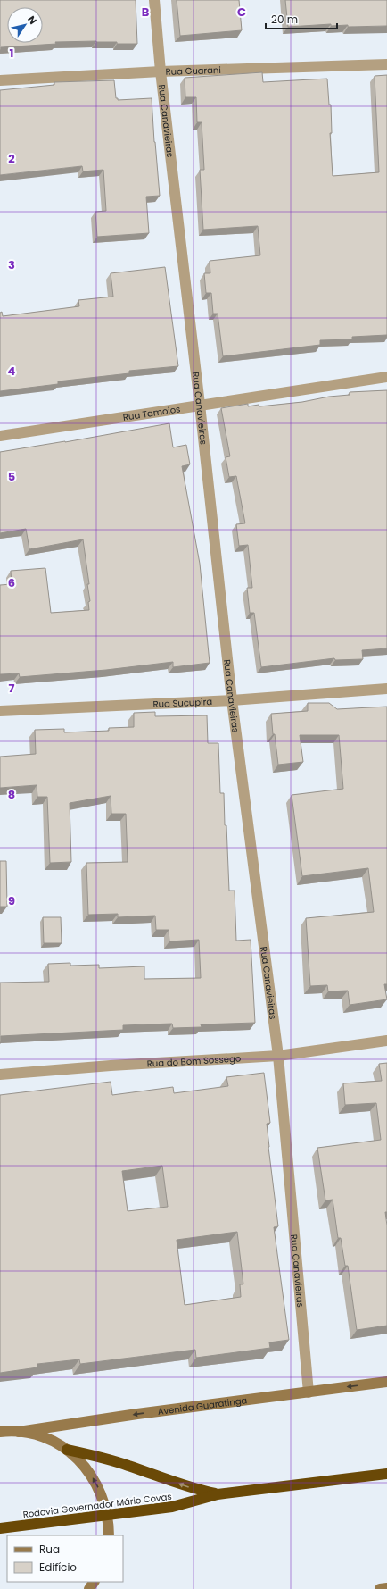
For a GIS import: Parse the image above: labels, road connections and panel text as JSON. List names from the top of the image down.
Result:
{
  "streets": {
    "highway": ["Rodovia Governador Mário Covas"],
    "main road": ["Avenida Guaratinga"],
    "street": [
      "Rua Guarani",
      "Rua Canavieiras",
      "Rua Tamoios",
      "Rua Sucupira",
      "Rua do Bom Sossego"
    ]
  },
  "crossings": [
    ["Rua Guarani", "Rua Canavieiras"],
    ["Rua Canavieiras", "Rua Tamoios"],
    ["Rua Canavieiras", "Rua Sucupira"],
    ["Rua Canavieiras", "Rua do Bom Sossego"],
    ["Rua Canavieiras", "Avenida Guaratinga"]
  ],
  "one_way": ["Avenida Guaratinga"],
  "legend": ["Rua", "Edifício"],
  "scale_bar": "20 m",
  "north": "top right",
  "grid": {
    "columns": ["B", "C"],
    "rows": [
      "1",
      "2",
      "3",
      "4",
      "5",
      "6",
      "7",
      "8",
      "9"
    ]
  }
}
